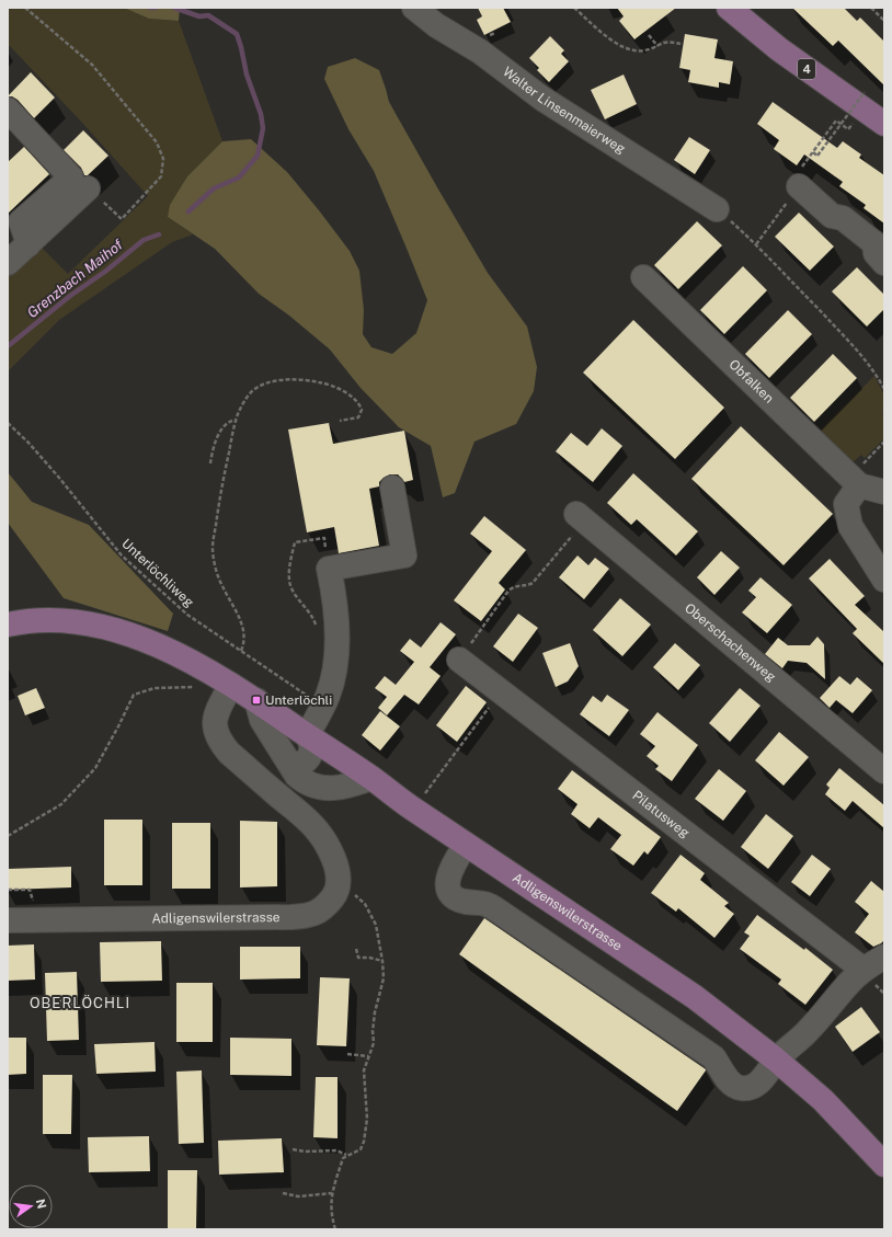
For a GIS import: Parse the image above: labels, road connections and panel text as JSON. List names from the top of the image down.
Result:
{
  "streets": {
    "main road": ["4", "Adligenswilerstrasse"],
    "street": [
      "Walter Linsenmaierweg",
      "Obfalken",
      "Oberschachenweg",
      "Pilatusweg"
    ],
    "path": ["Unterlöchliweg"]
  },
  "districts": ["OBERLÖCHLI"],
  "water": ["Grenzbach Maihof"],
  "places": {
    "transit": ["Unterlöchli"]
  },
  "north": "right"
}
